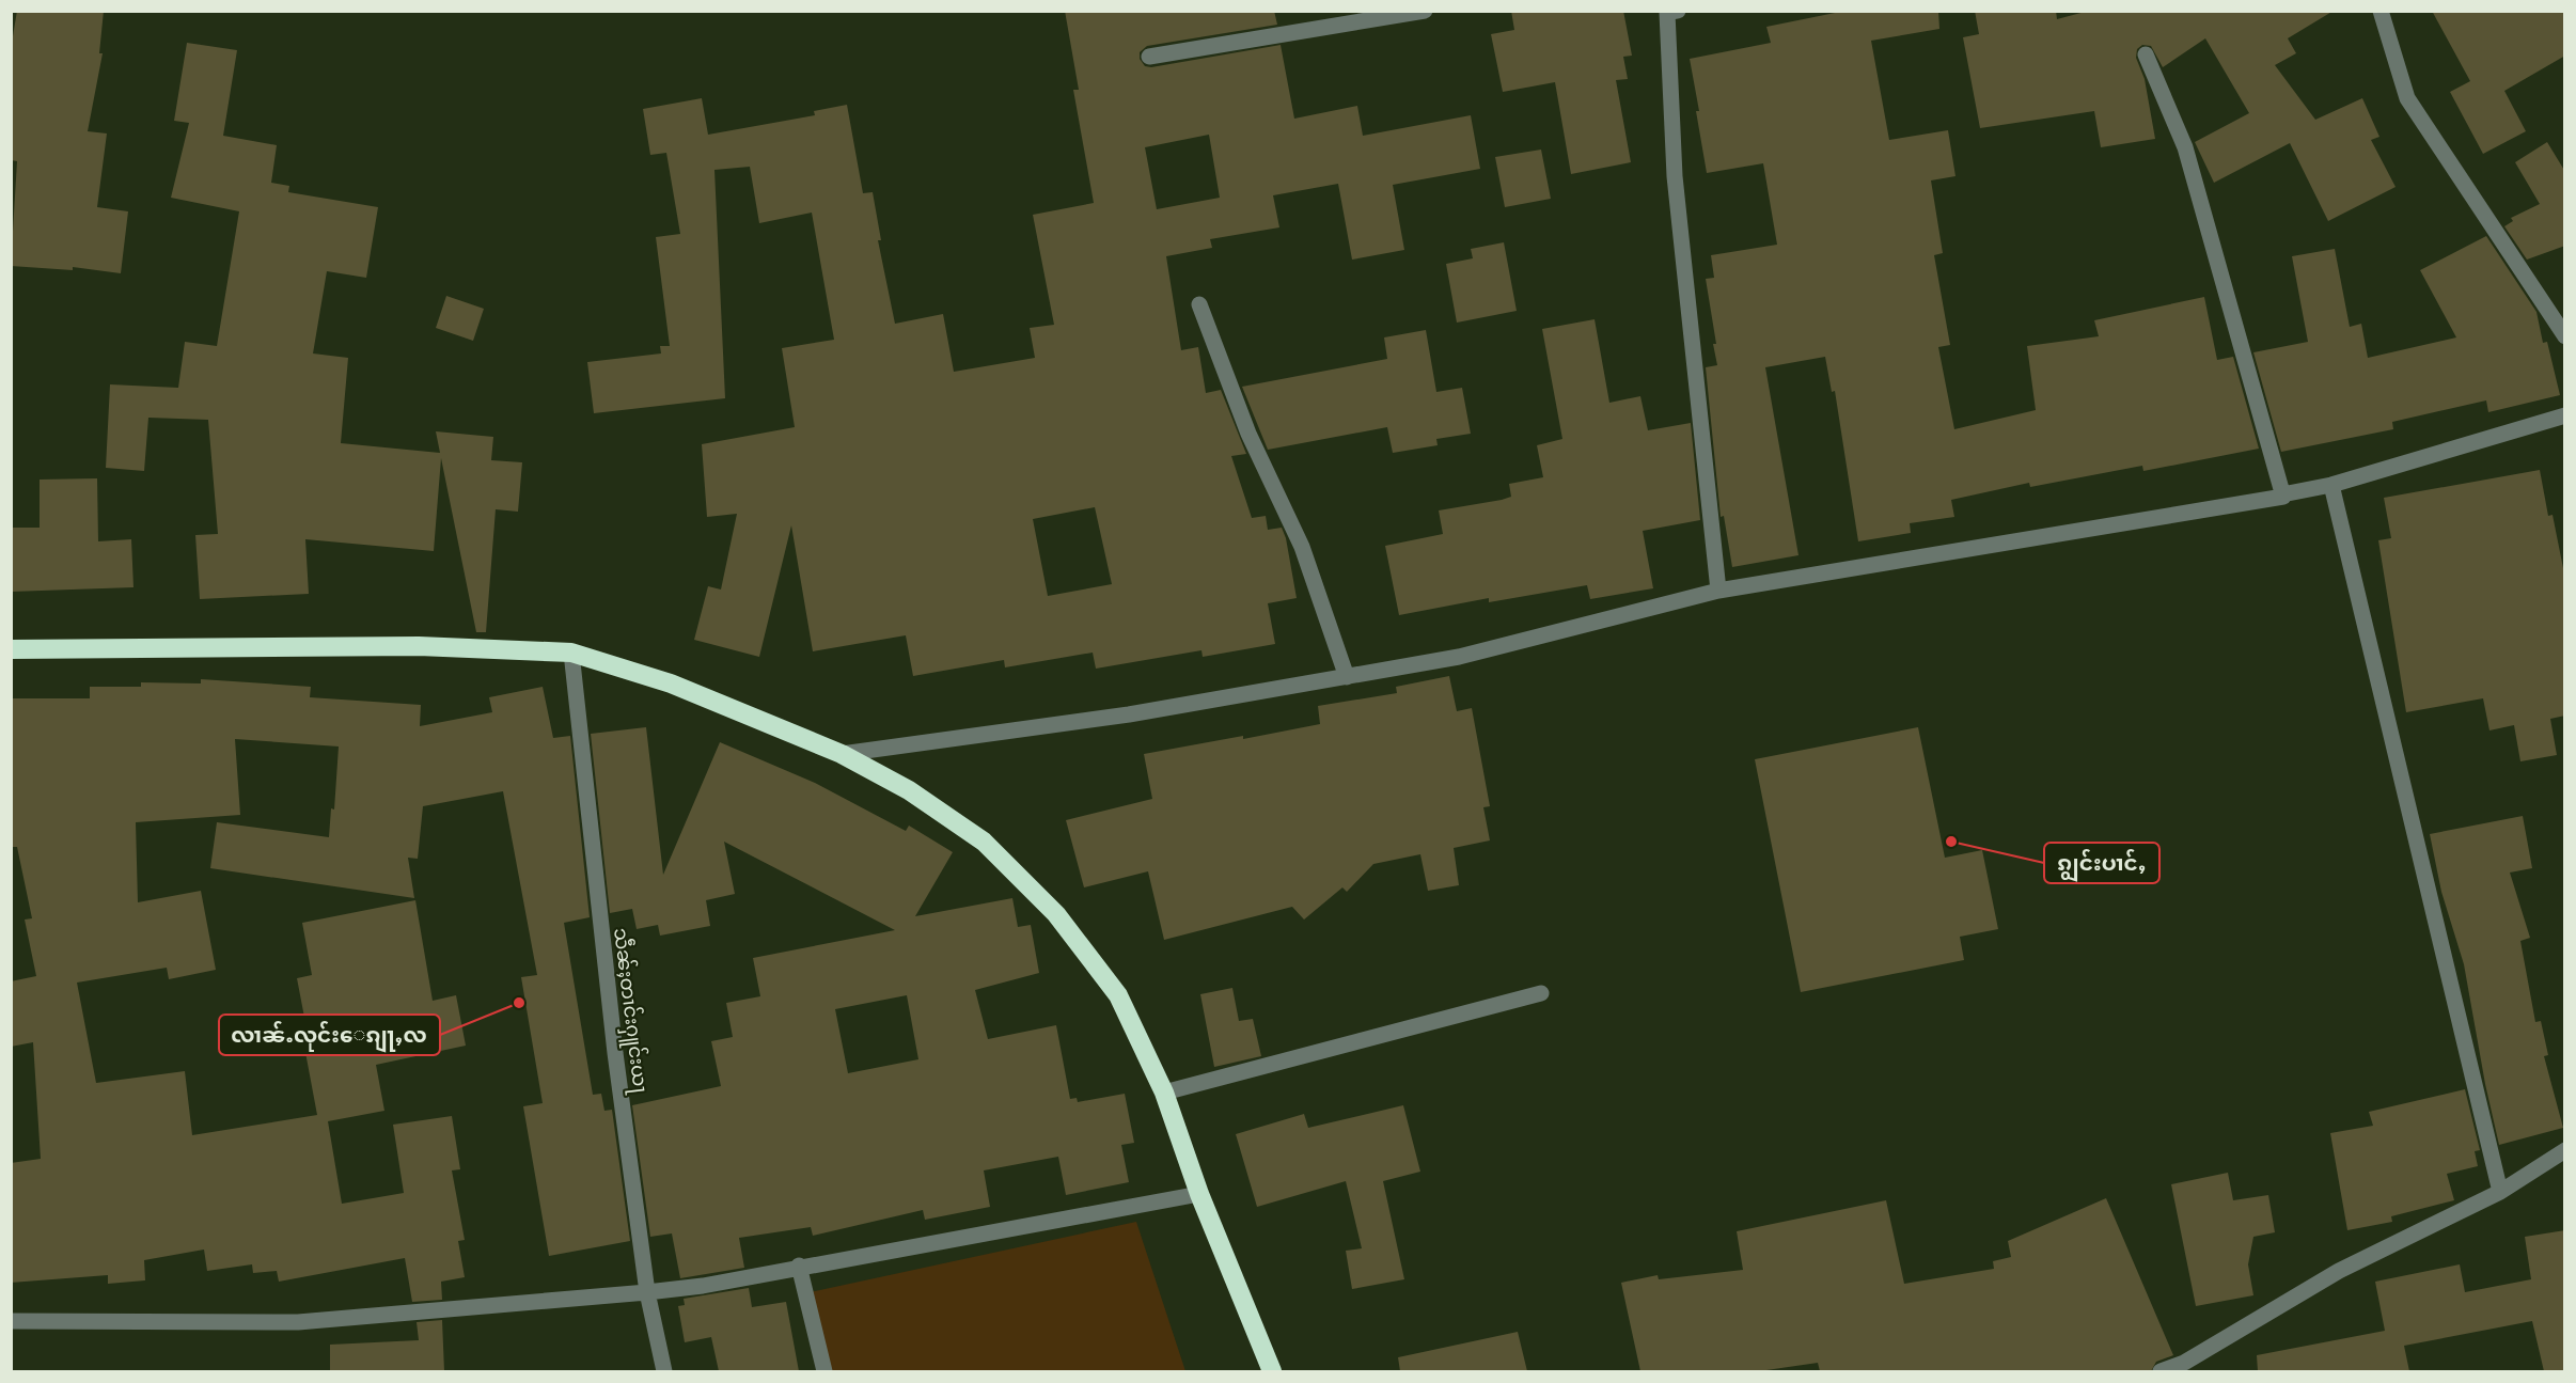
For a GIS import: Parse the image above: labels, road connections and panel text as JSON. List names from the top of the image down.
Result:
{
  "streets": {
    "street": ["သဵၼ်ႈတၢင်းႁူင်းယႃ"]
  },
  "places": ["ၵျွင်းပၢင်ႇ", "လၢၼ်ႉလုင်းေၵျႃႇလ"]
}
